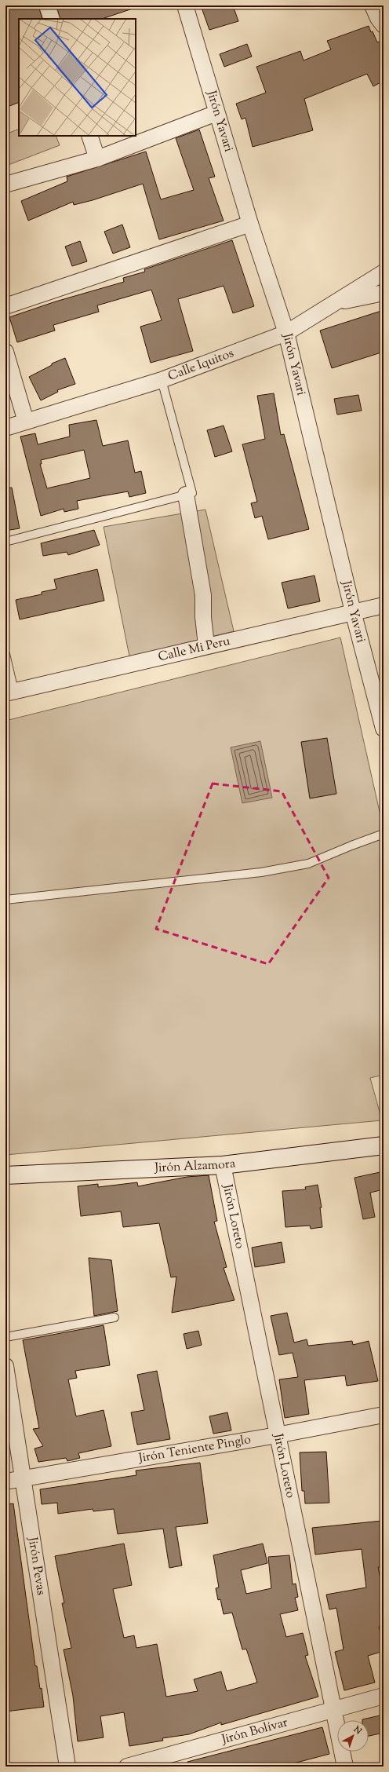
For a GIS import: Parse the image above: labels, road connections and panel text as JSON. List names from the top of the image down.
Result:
{
  "streets": {
    "street": [
      "Jirón Yavari",
      "Calle Iquitos",
      "Calle Mi Peru",
      "Jirón Alzamora",
      "Jirón Loreto",
      "Jirón Teniente Pinglo",
      "Jirón Pevas",
      "Jirón Bolívar"
    ]
  },
  "crossings": [
    ["Jirón Yavari", "Calle Iquitos"],
    ["Jirón Yavari", "Calle Mi Peru"],
    ["Jirón Alzamora", "Jirón Loreto"],
    ["Jirón Loreto", "Jirón Teniente Pinglo"],
    ["Jirón Loreto", "Jirón Bolívar"],
    ["Jirón Teniente Pinglo", "Jirón Pevas"]
  ],
  "north": "top right"
}
